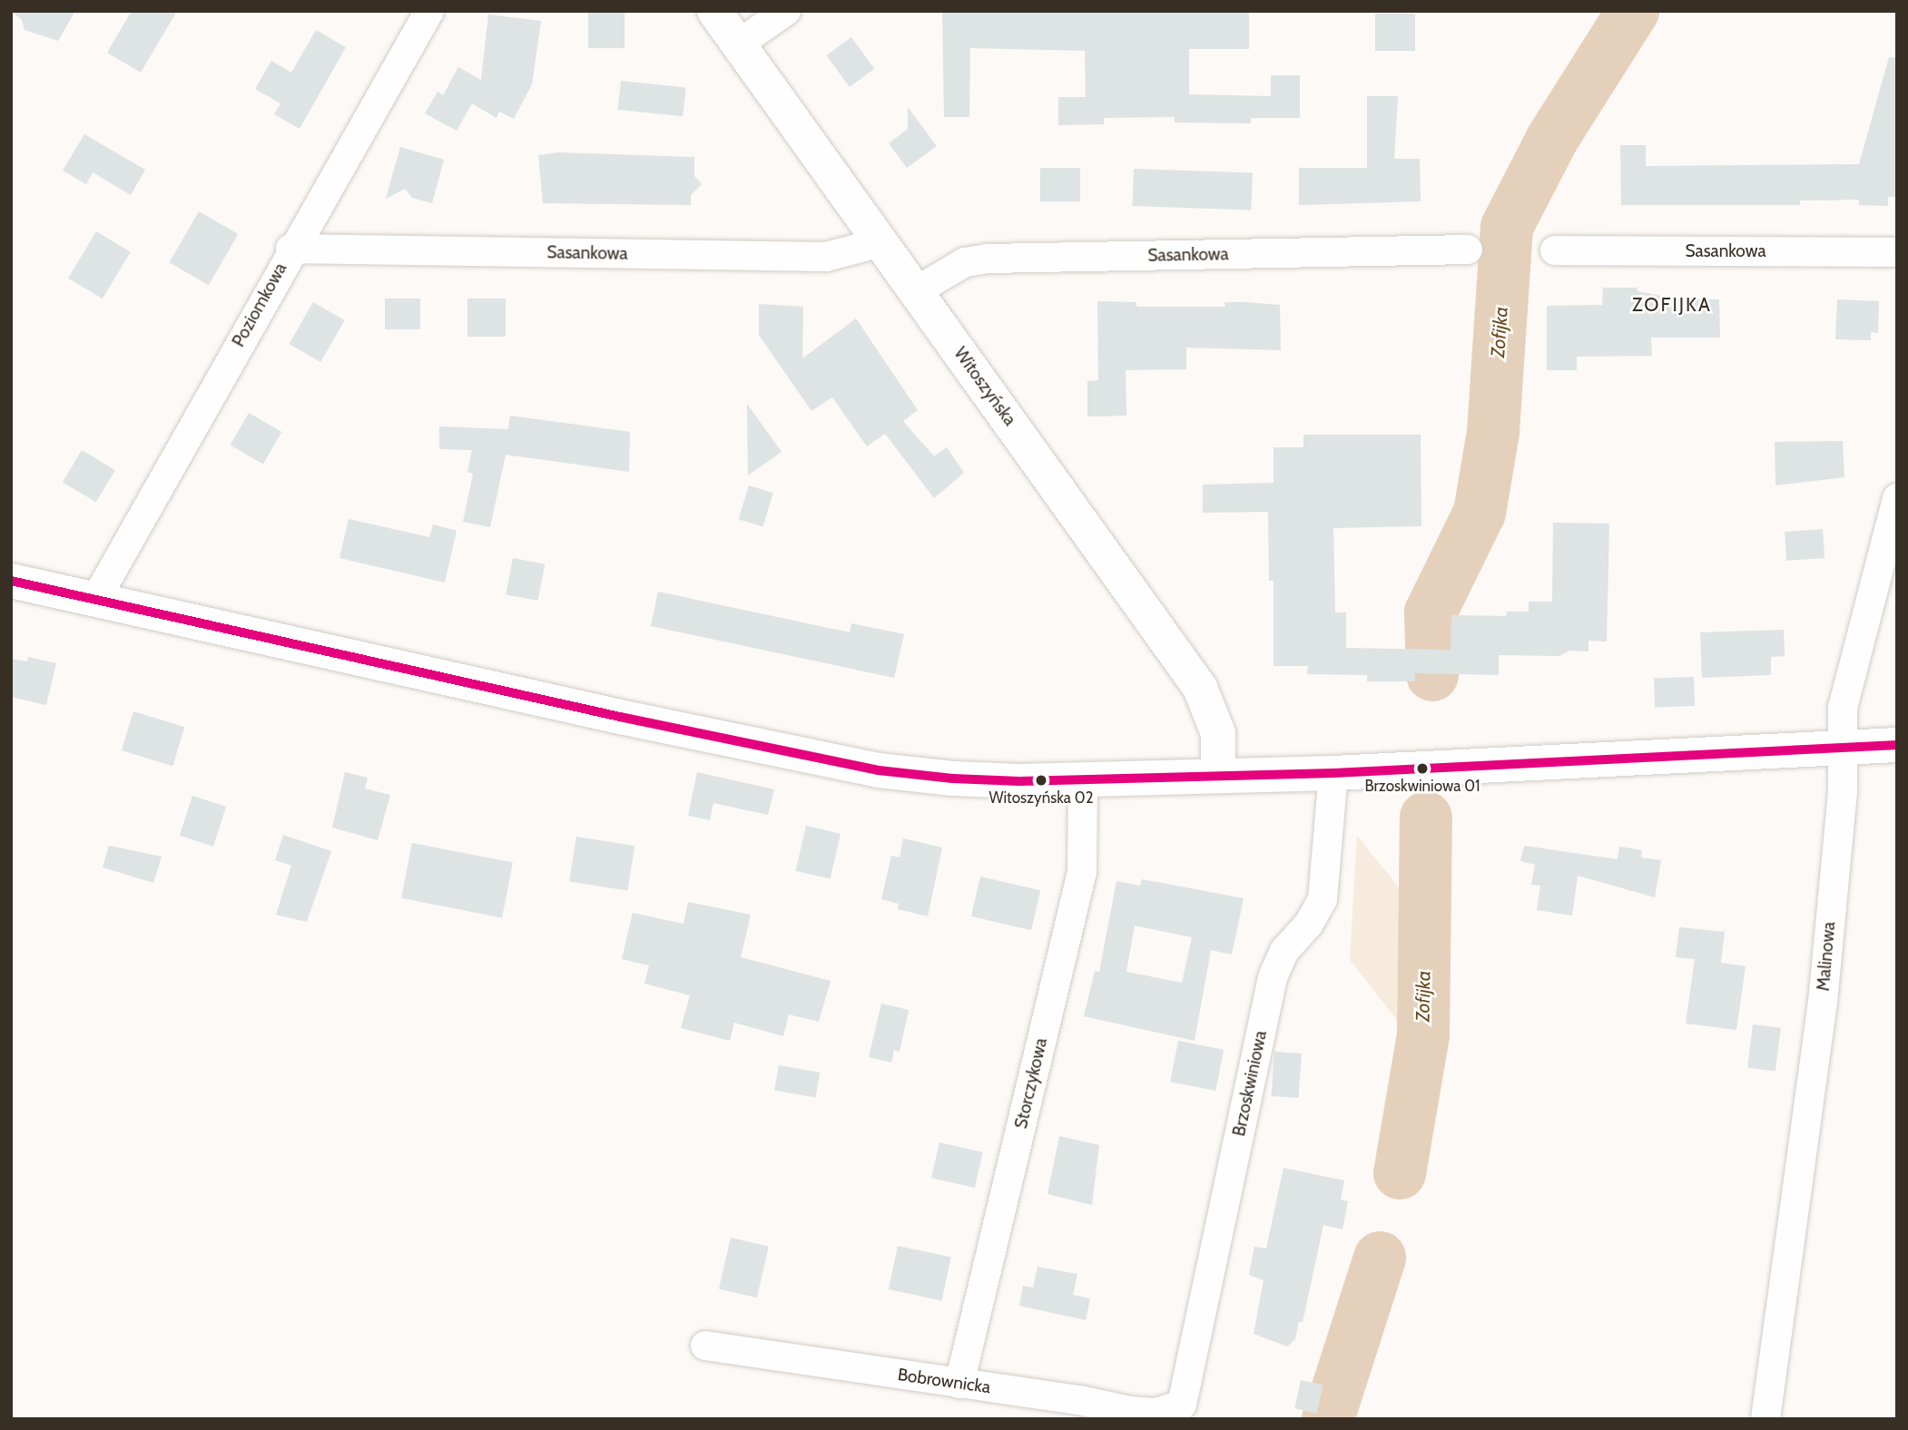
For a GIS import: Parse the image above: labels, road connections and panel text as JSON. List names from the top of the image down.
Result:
{
  "streets": {
    "street": [
      "Sasankowa",
      "Poziomkowa",
      "Witoszyńska",
      "Malinowa",
      "Storczykowa",
      "Brzoskwiniowa",
      "Bobrownicka"
    ]
  },
  "crossings": [
    ["Sasankowa", "Poziomkowa"],
    ["Sasankowa", "Witoszyńska"],
    ["Storczykowa", "Bobrownicka"],
    ["Brzoskwiniowa", "Bobrownicka"]
  ],
  "districts": ["ZOFIJKA"],
  "water": ["Zofijka"],
  "places": ["Brzoskwiniowa 01", "Witoszyńska 02"]
}
